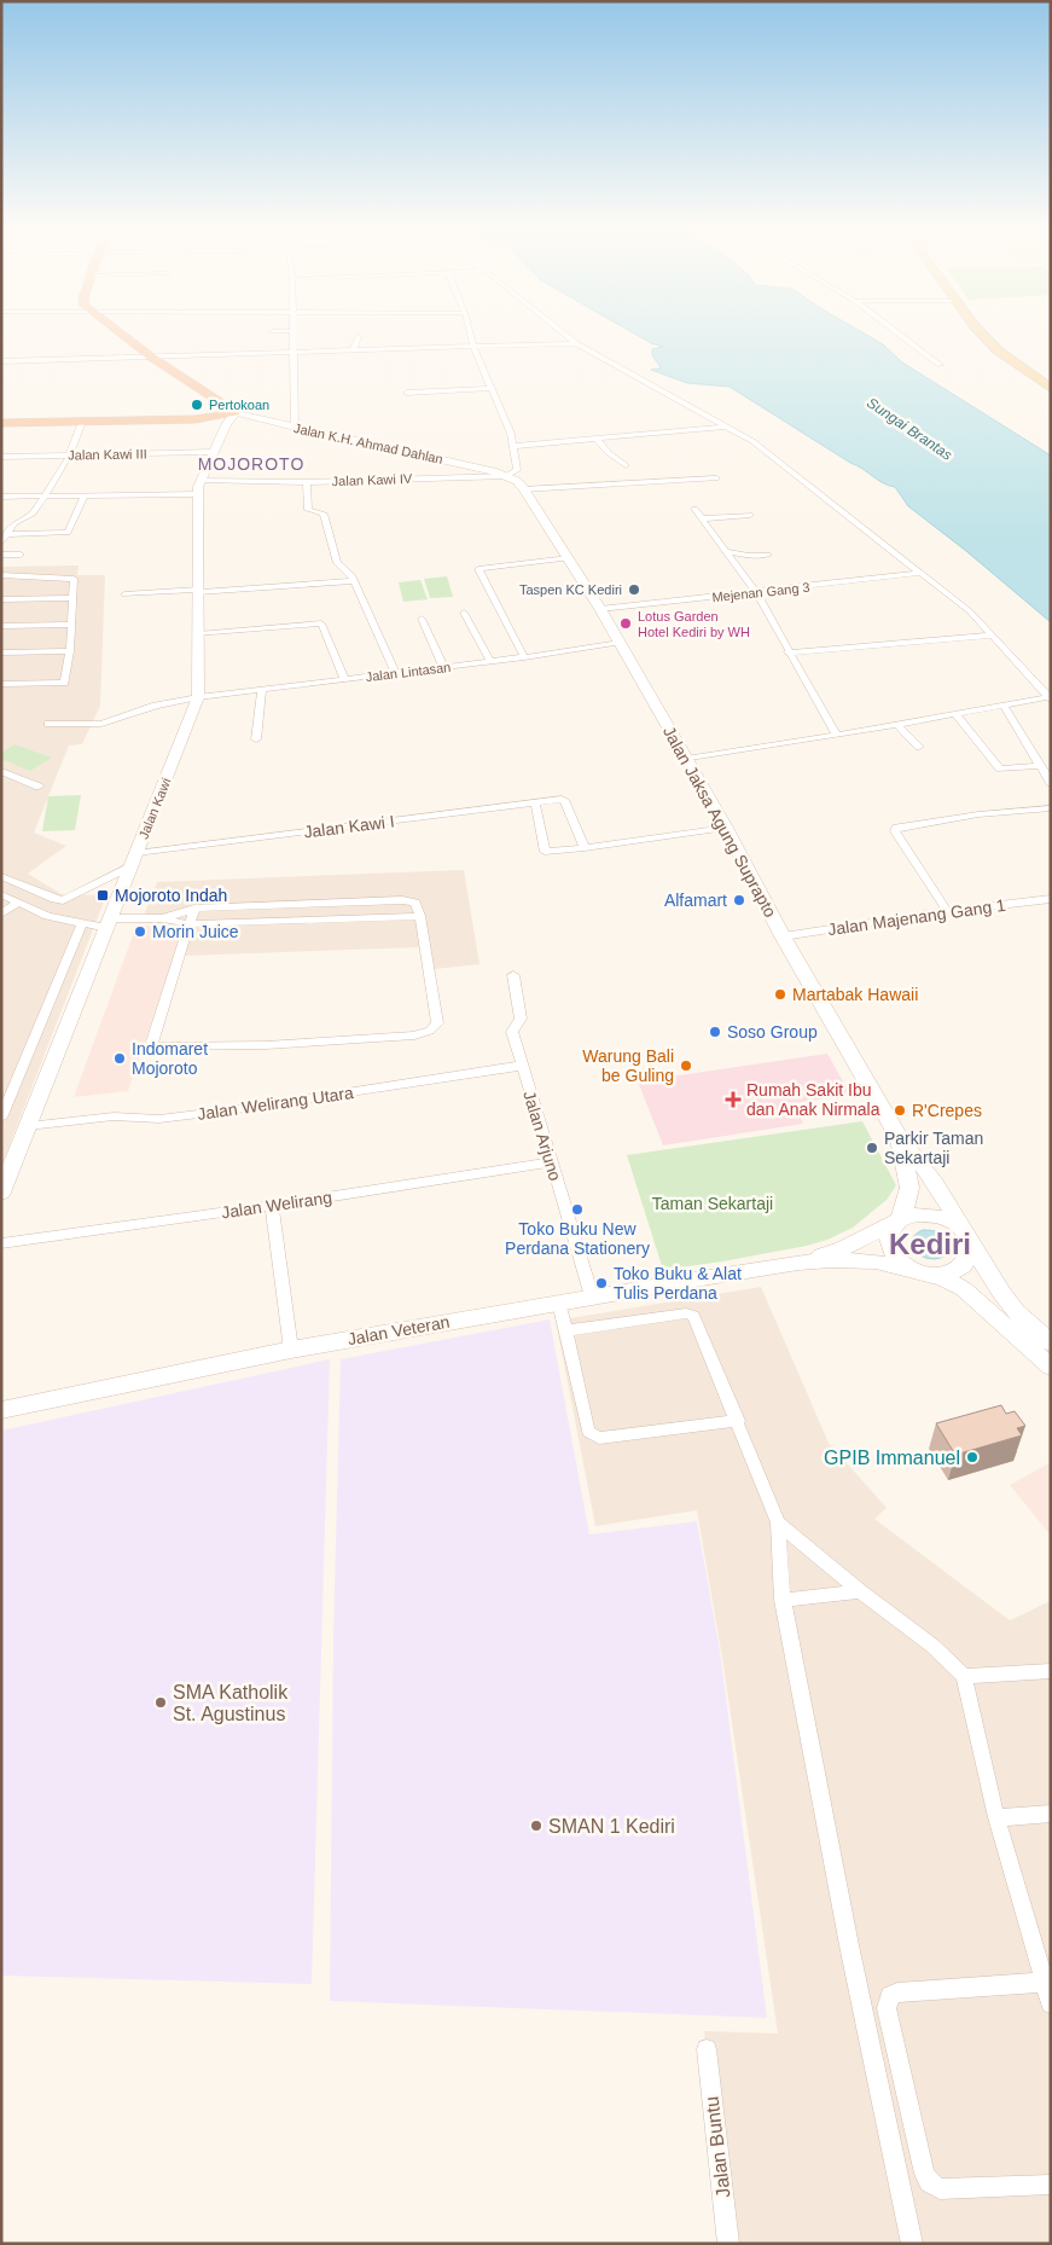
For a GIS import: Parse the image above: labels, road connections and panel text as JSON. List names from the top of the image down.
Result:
{
  "streets": {
    "highway": ["Jalan K.H. Ahmad Dahlan"],
    "main road": ["Jalan Kawi", "Jalan Jaksa Agung Suprapto", "Jalan Veteran"],
    "street": [
      "Jalan Kawi III",
      "Jalan Kawi IV",
      "Mejenan Gang 3",
      "Jalan Lintasan",
      "Jalan Kawi I",
      "Jalan Majenang Gang 1",
      "Jalan Welirang Utara",
      "Jalan Arjuno",
      "Jalan Welirang",
      "Jalan Buntu"
    ]
  },
  "crossings": [
    ["Jalan K.H. Ahmad Dahlan", "Jalan Kawi IV"],
    ["Jalan K.H. Ahmad Dahlan", "Jalan Kawi"],
    ["Jalan K.H. Ahmad Dahlan", "Jalan Jaksa Agung Suprapto"],
    ["Jalan Kawi III", "Jalan Kawi"],
    ["Jalan Kawi IV", "Jalan Kawi"],
    ["Mejenan Gang 3", "Jalan Jaksa Agung Suprapto"],
    ["Jalan Lintasan", "Jalan Kawi"],
    ["Jalan Lintasan", "Jalan Jaksa Agung Suprapto"],
    ["Jalan Kawi", "Jalan Kawi I"],
    ["Jalan Kawi", "Jalan Welirang Utara"],
    ["Jalan Jaksa Agung Suprapto", "Jalan Majenang Gang 1"],
    ["Jalan Welirang Utara", "Jalan Arjuno"],
    ["Jalan Arjuno", "Jalan Welirang"],
    ["Jalan Arjuno", "Jalan Veteran"]
  ],
  "districts": ["MOJOROTO", "Kediri"],
  "water": ["Sungai Brantas"],
  "parks": ["Taman Sekartaji"],
  "places": {
    "other": [
      "Pertokoan",
      "Taspen KC Kediri",
      "Lotus Garden Hotel Kediri by WH",
      "Alfamart",
      "Morin Juice",
      "Martabak Hawaii",
      "Soso Group",
      "Indomaret Mojoroto",
      "Warung Bali be Guling",
      "R'Crepes",
      "Parkir Taman Sekartaji",
      "Toko Buku New Perdana Stationery",
      "Toko Buku & Alat Tulis Perdana",
      "GPIB Immanuel",
      "SMA Katholik St. Agustinus",
      "SMAN 1 Kediri"
    ],
    "transit": ["Mojoroto Indah"],
    "health": ["Rumah Sakit Ibu dan Anak Nirmala"]
  }
}
